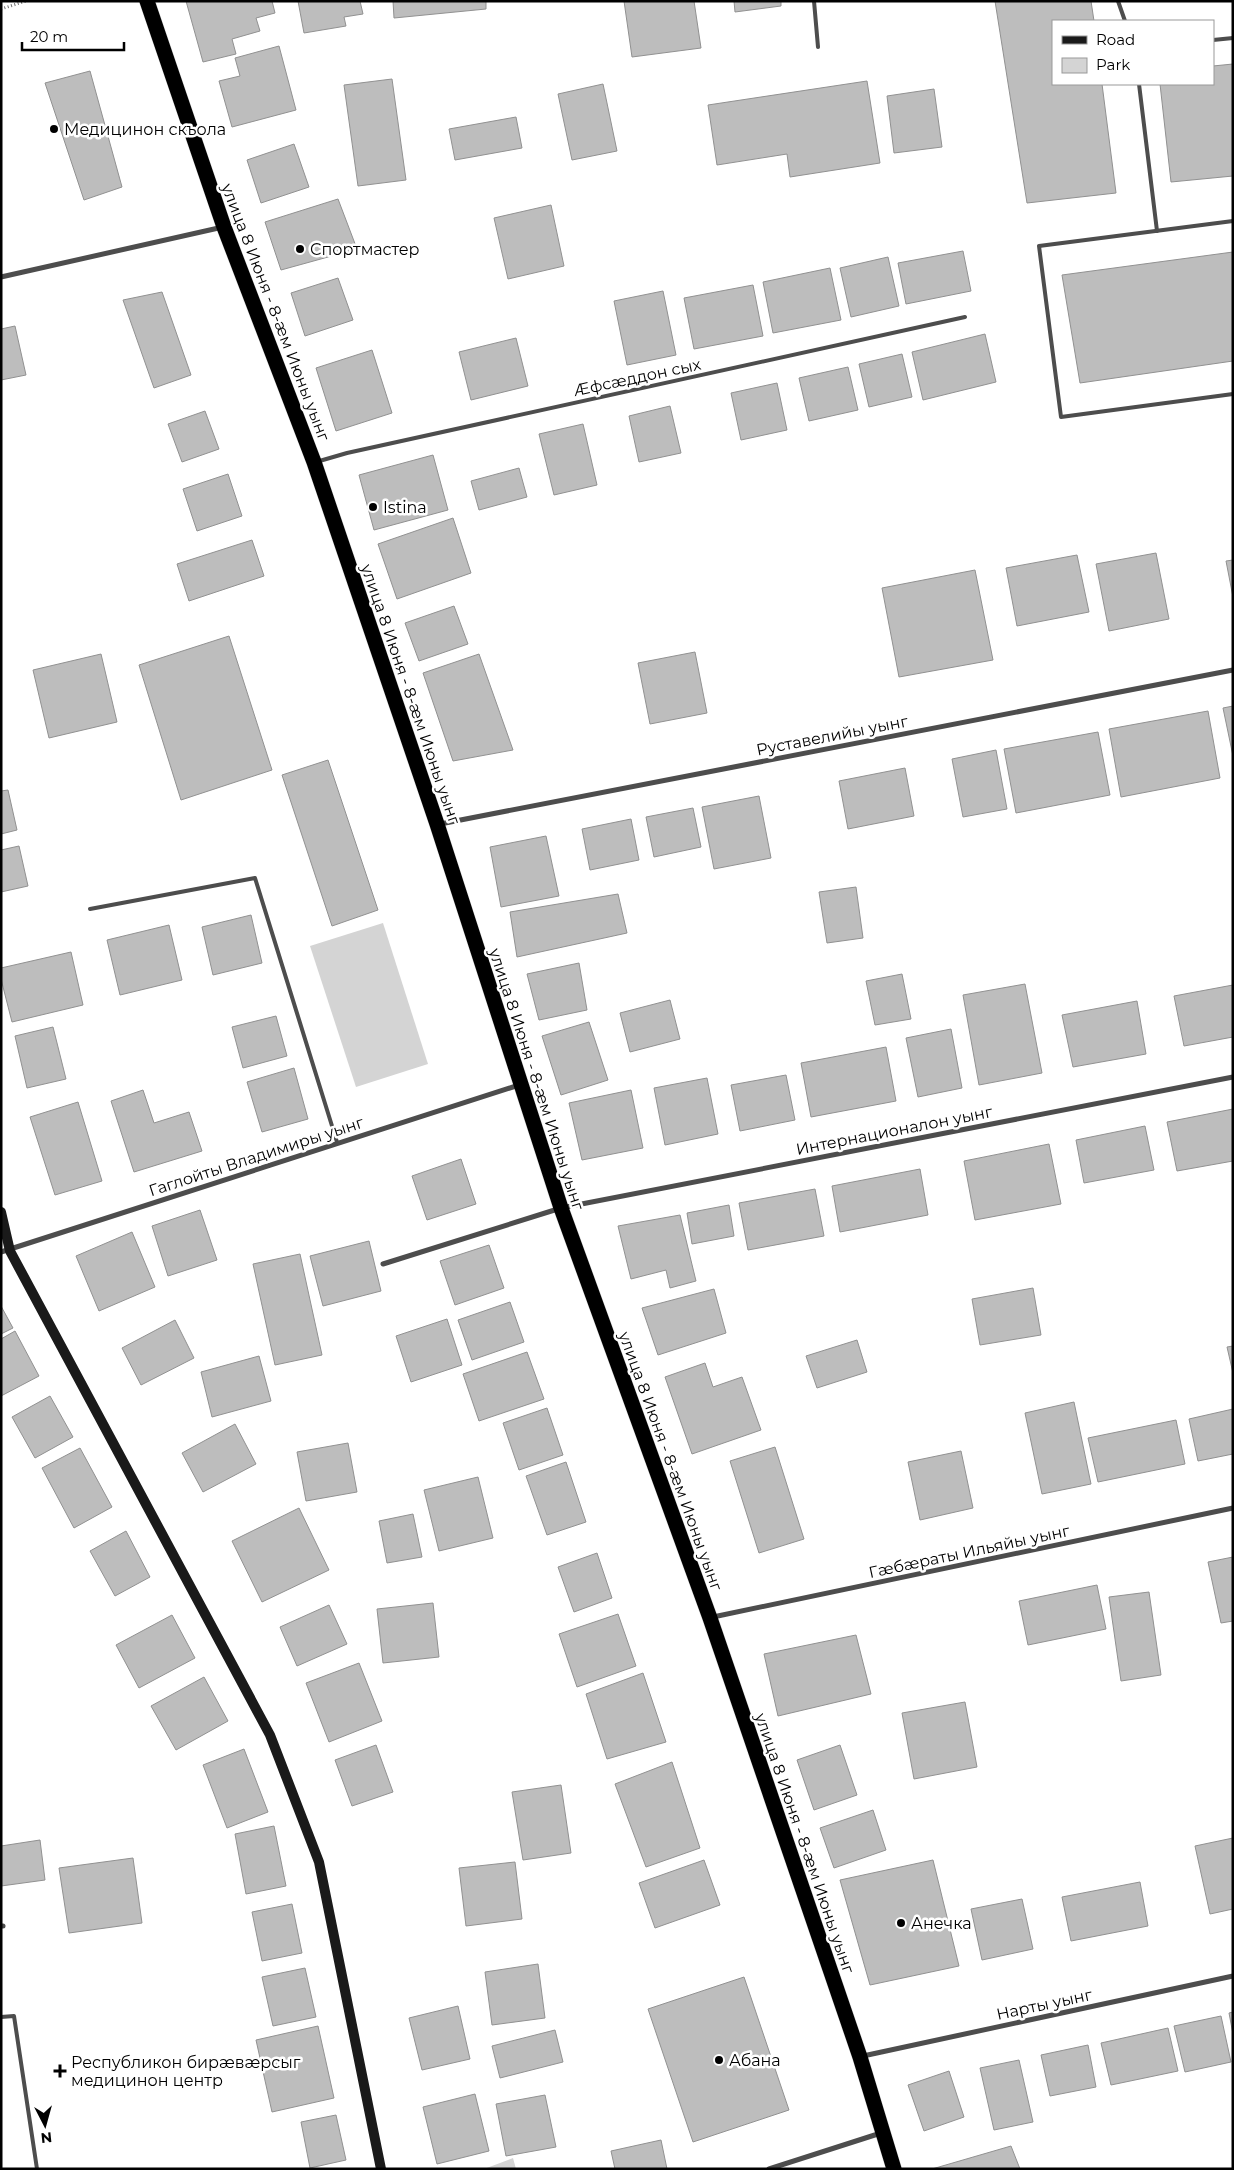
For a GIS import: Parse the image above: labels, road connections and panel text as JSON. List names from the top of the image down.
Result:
{
  "streets": {
    "highway": ["улица 8 Июня - 8-ӕм Июны уынг"],
    "street": [
      "Руставелийы уынг",
      "Интернационалон уынг",
      "Гаглойты Владимиры уынг",
      "Гæбæраты Ильяйы уынг",
      "Нарты уынг"
    ],
    "lane": ["Æфсæддон сых"]
  },
  "crossings": [
    ["улица 8 Июня - 8-ӕм Июны уынг", "Æфсæддон сых"],
    ["улица 8 Июня - 8-ӕм Июны уынг", "Руставелийы уынг"],
    ["улица 8 Июня - 8-ӕм Июны уынг", "Интернационалон уынг"],
    ["улица 8 Июня - 8-ӕм Июны уынг", "Гаглойты Владимиры уынг"],
    ["улица 8 Июня - 8-ӕм Июны уынг", "Гæбæраты Ильяйы уынг"],
    ["улица 8 Июня - 8-ӕм Июны уынг", "Нарты уынг"]
  ],
  "places": {
    "other": [
      "Медицинон скъола",
      "Спортмастер",
      "Istina",
      "Анечка",
      "Абана"
    ],
    "health": ["Республикон бирæвæрсыг медицинон центр"]
  },
  "legend": ["Road", "Park"],
  "scale_bar": "20 m",
  "north": "bottom"
}
